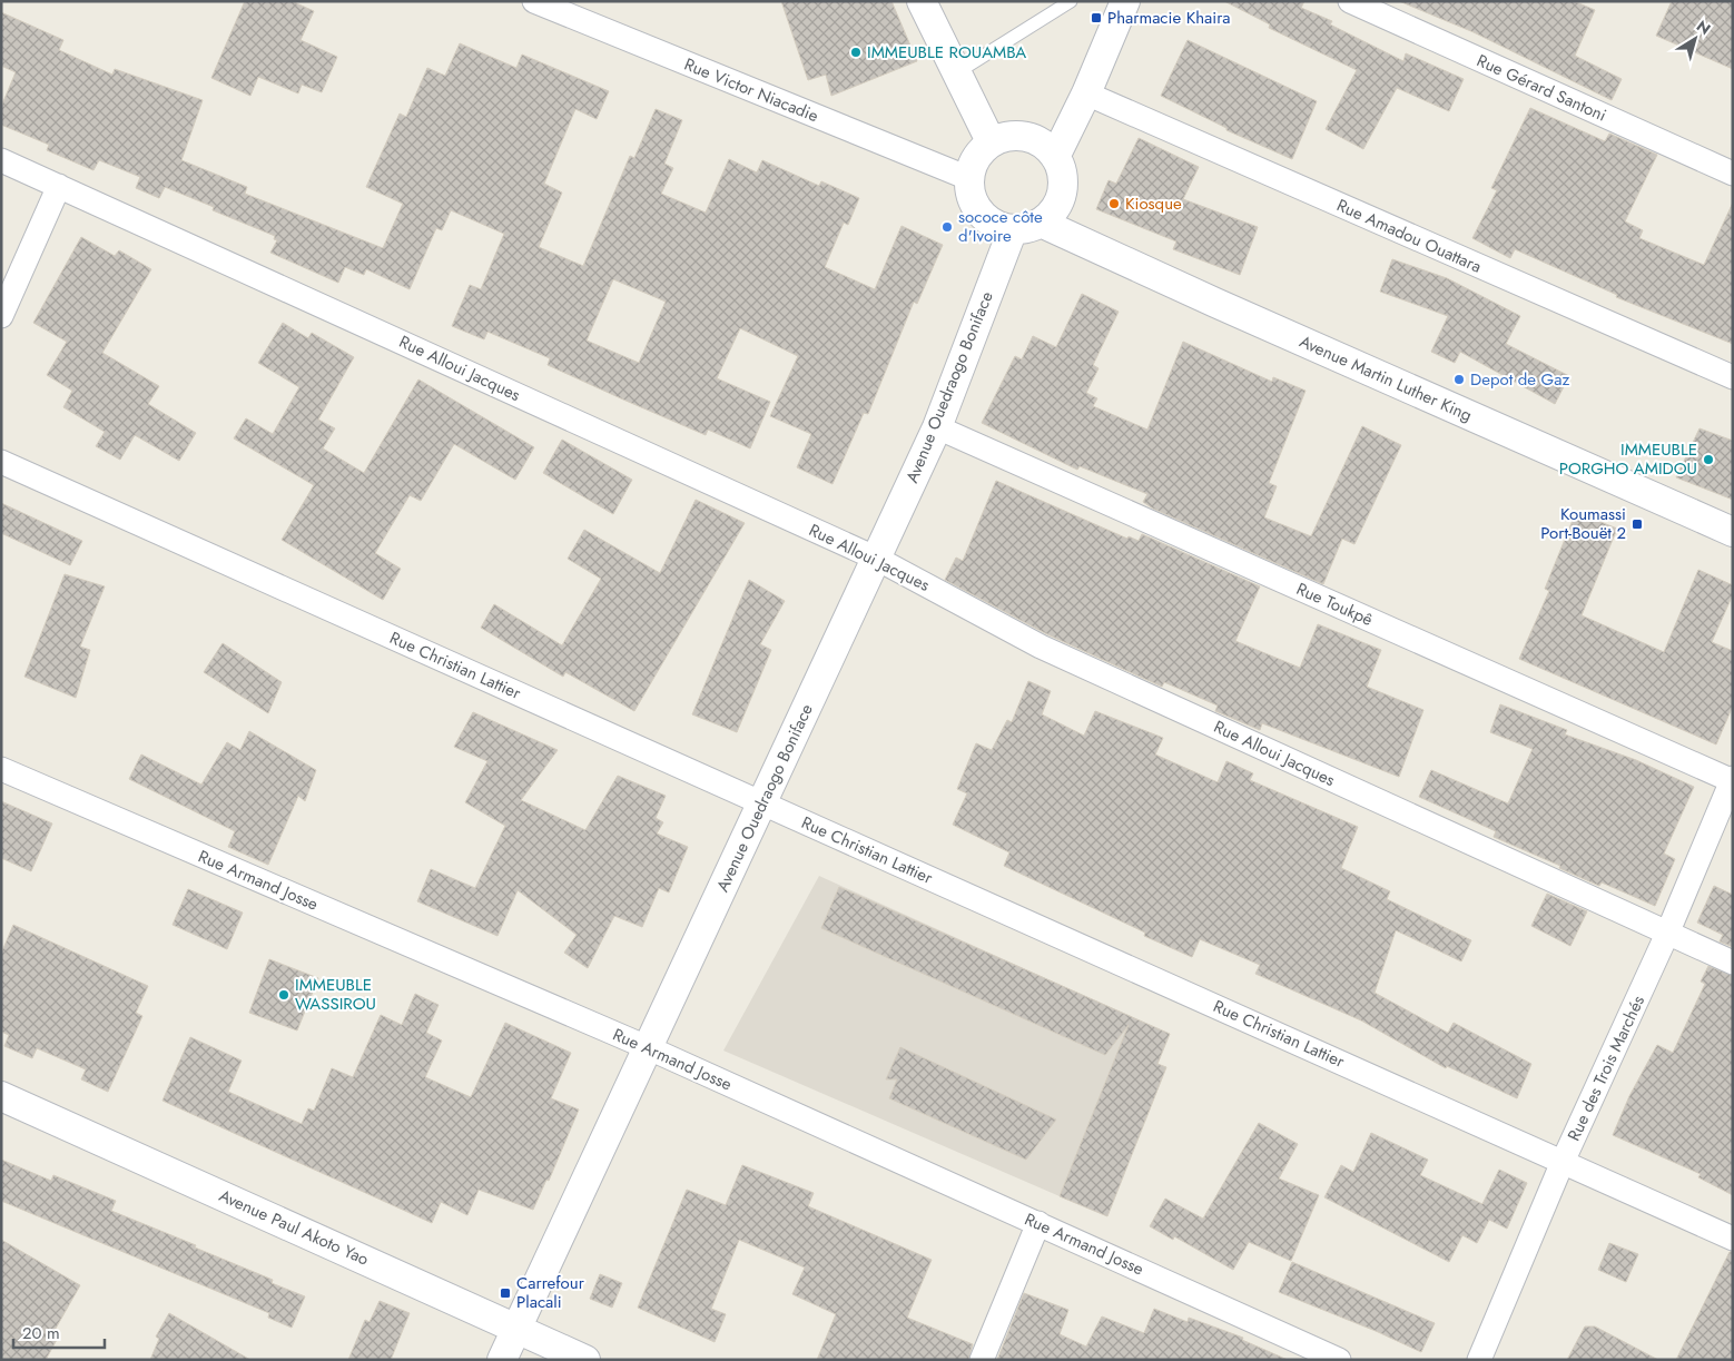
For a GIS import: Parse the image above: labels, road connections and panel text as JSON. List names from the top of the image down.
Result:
{
  "streets": {
    "street": [
      "Rue Gérard Santoni",
      "Rue Victor Niacadie",
      "Rue Amadou Ouattara",
      "Rue Alloui Jacques",
      "Avenue Martin Luther King",
      "Avenue Ouedraogo Boniface",
      "Rue Toukpê",
      "Rue Christian Lattier",
      "Rue Armand Josse",
      "Rue des Trois Marchés",
      "Avenue Paul Akoto Yao"
    ]
  },
  "crossings": [
    ["Rue Victor Niacadie", "Avenue Martin Luther King"],
    ["Rue Victor Niacadie", "Avenue Ouedraogo Boniface"],
    ["Rue Alloui Jacques", "Avenue Ouedraogo Boniface"],
    ["Rue Alloui Jacques", "Rue des Trois Marchés"],
    ["Avenue Martin Luther King", "Avenue Ouedraogo Boniface"],
    ["Avenue Ouedraogo Boniface", "Rue Toukpê"],
    ["Avenue Ouedraogo Boniface", "Rue Christian Lattier"],
    ["Avenue Ouedraogo Boniface", "Rue Armand Josse"],
    ["Avenue Ouedraogo Boniface", "Avenue Paul Akoto Yao"],
    ["Rue Toukpê", "Rue des Trois Marchés"],
    ["Rue Christian Lattier", "Rue des Trois Marchés"]
  ],
  "places": {
    "transit": ["Pharmacie Khaira", "Koumassi Port-Bouët 2", "Carrefour Placali"],
    "other": [
      "IMMEUBLE ROUAMBA",
      "Kiosque",
      "sococe côte d'Ivoire",
      "Depot de Gaz",
      "IMMEUBLE PORGHO AMIDOU",
      "IMMEUBLE WASSIROU"
    ]
  },
  "scale_bar": "20 m",
  "north": "top right"
}
